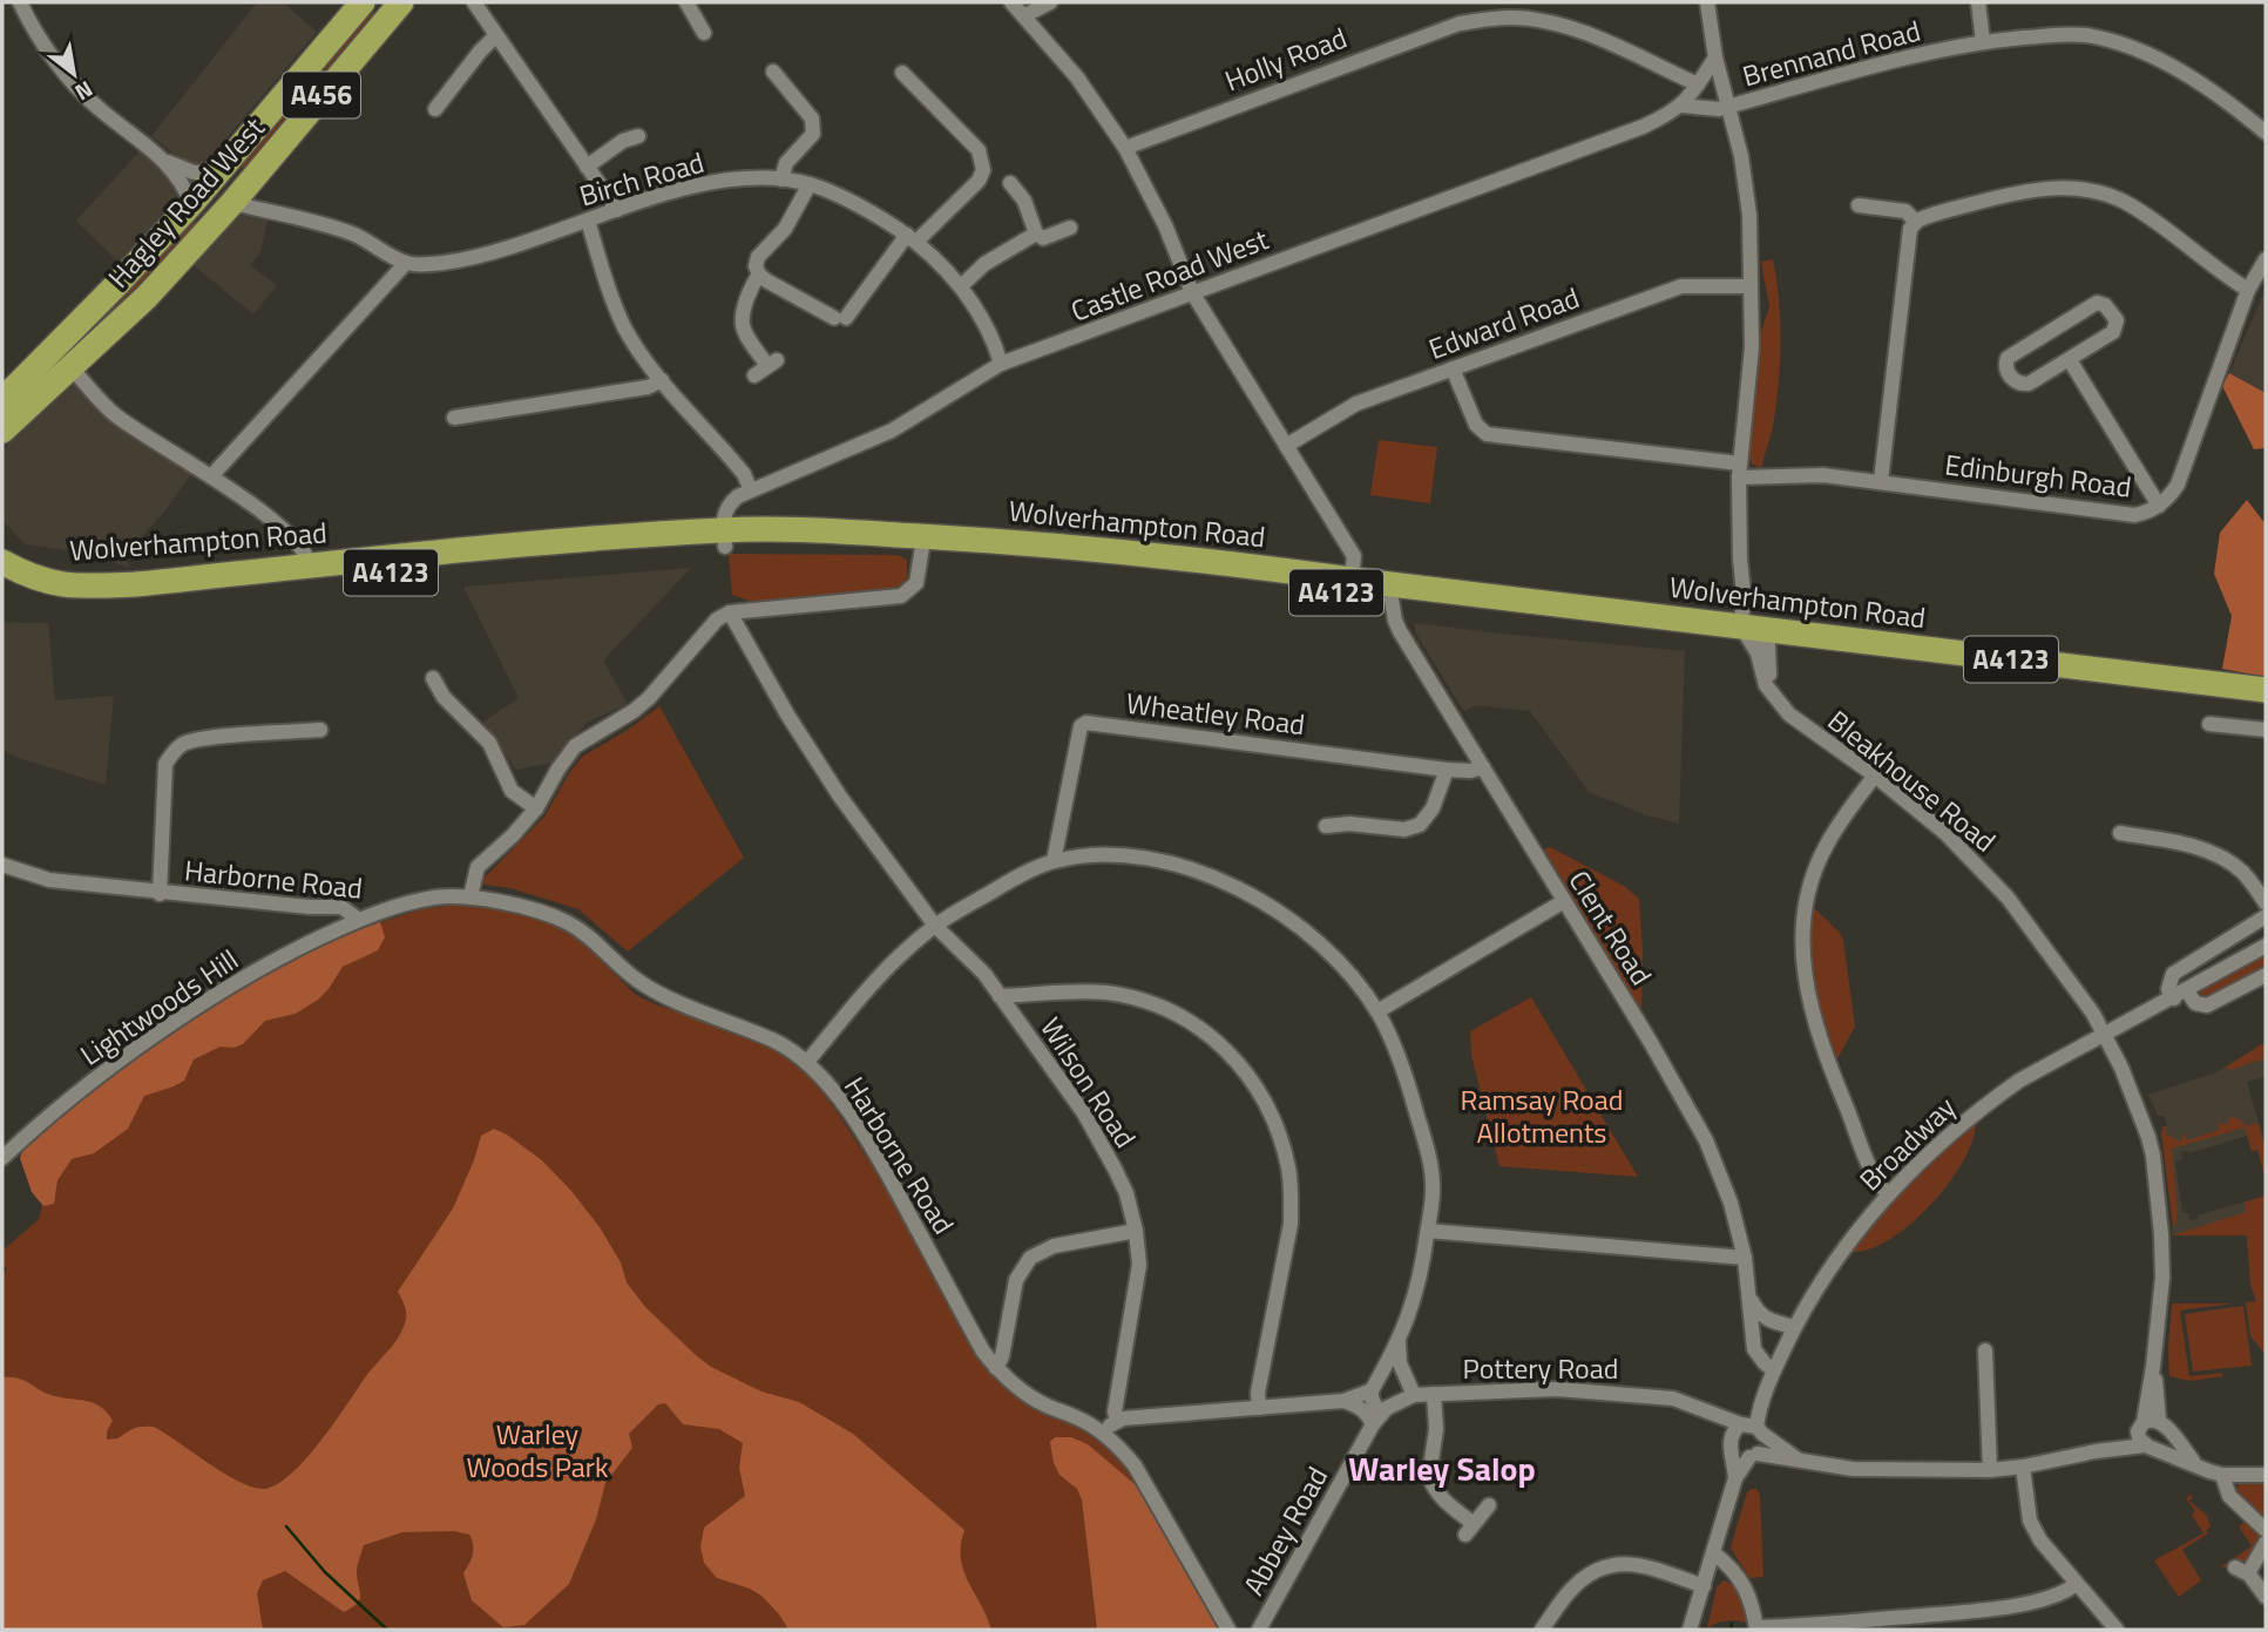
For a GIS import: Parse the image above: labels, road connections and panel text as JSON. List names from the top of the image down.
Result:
{
  "streets": {
    "highway": [
      "A456",
      "Hagley Road West",
      "Wolverhampton Road",
      "A4123"
    ],
    "street": [
      "Brennand Road",
      "Holly Road",
      "Birch Road",
      "Castle Road West",
      "Edward Road",
      "Edinburgh Road",
      "Wheatley Road",
      "Bleakhouse Road",
      "Harborne Road",
      "Clent Road",
      "Lightwoods Hill",
      "Wilson Road",
      "Broadway",
      "Pottery Road",
      "Abbey Road"
    ]
  },
  "crossings": [
    ["Brennand Road", "Bleakhouse Road"],
    ["Holly Road", "Castle Road West"],
    ["Birch Road", "Castle Road West"],
    ["Castle Road West", "Wolverhampton Road"],
    ["Castle Road West", "Bleakhouse Road"],
    ["Edward Road", "Edinburgh Road"],
    ["Edward Road", "Bleakhouse Road"],
    ["Edinburgh Road", "Bleakhouse Road"],
    ["Wolverhampton Road", "Bleakhouse Road"],
    ["Wolverhampton Road", "Clent Road"],
    ["Wheatley Road", "Clent Road"],
    ["Bleakhouse Road", "Broadway"],
    ["Bleakhouse Road", "Pottery Road"],
    ["Harborne Road", "Lightwoods Hill"],
    ["Clent Road", "Broadway"],
    ["Broadway", "Pottery Road"],
    ["Pottery Road", "Abbey Road"]
  ],
  "districts": ["Warley Salop"],
  "parks": ["Ramsay Road Allotments", "Warley Woods Park"],
  "north": "bottom right"
}
